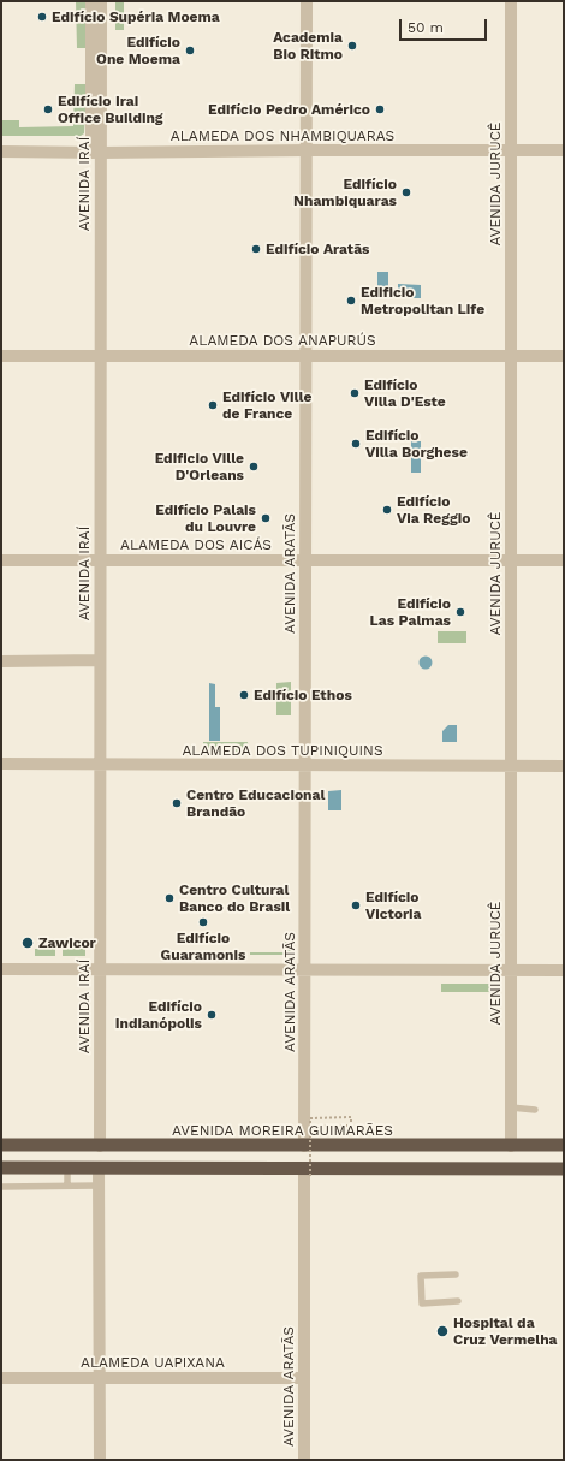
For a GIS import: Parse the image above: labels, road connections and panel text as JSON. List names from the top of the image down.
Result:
{
  "streets": {
    "highway": ["AVENIDA MOREIRA GUIMARÃES"],
    "street": [
      "ALAMEDA DOS NHAMBIQUARAS",
      "AVENIDA IRAÍ",
      "AVENIDA JURUCÊ",
      "ALAMEDA DOS ANAPURÚS",
      "ALAMEDA DOS AICÁS",
      "AVENIDA ARATÃS",
      "ALAMEDA DOS TUPINIQUINS",
      "ALAMEDA UAPIXANA"
    ]
  },
  "crossings": [
    ["ALAMEDA DOS NHAMBIQUARAS", "AVENIDA IRAÍ"],
    ["ALAMEDA DOS NHAMBIQUARAS", "AVENIDA JURUCÊ"],
    ["ALAMEDA DOS NHAMBIQUARAS", "AVENIDA ARATÃS"],
    ["AVENIDA IRAÍ", "ALAMEDA DOS ANAPURÚS"],
    ["AVENIDA IRAÍ", "ALAMEDA DOS AICÁS"],
    ["AVENIDA IRAÍ", "ALAMEDA DOS TUPINIQUINS"],
    ["AVENIDA IRAÍ", "AVENIDA MOREIRA GUIMARÃES"],
    ["AVENIDA JURUCÊ", "ALAMEDA DOS ANAPURÚS"],
    ["AVENIDA JURUCÊ", "ALAMEDA DOS AICÁS"],
    ["AVENIDA JURUCÊ", "ALAMEDA DOS TUPINIQUINS"],
    ["AVENIDA JURUCÊ", "AVENIDA MOREIRA GUIMARÃES"],
    ["ALAMEDA DOS ANAPURÚS", "AVENIDA ARATÃS"],
    ["ALAMEDA DOS AICÁS", "AVENIDA ARATÃS"],
    ["AVENIDA ARATÃS", "ALAMEDA DOS TUPINIQUINS"],
    ["AVENIDA ARATÃS", "AVENIDA MOREIRA GUIMARÃES"],
    ["AVENIDA ARATÃS", "ALAMEDA UAPIXANA"]
  ],
  "places": [
    "Edifício Supéria Moema",
    "Academia Bio Ritmo",
    "Edifício One Moema",
    "Edifício Irai Office Building",
    "Edifício Pedro Américo",
    "Edifício Nhambiquaras",
    "Edifício Aratãs",
    "Edificio Metropolitan Life",
    "Edifício Villa D'Este",
    "Edifício Ville de France",
    "Edifício Villa Borghese",
    "Edificio Ville D'Orleans",
    "Edifício Via Reggio",
    "Edifício Palais du Louvre",
    "Edifício Las Palmas",
    "Edifício Ethos",
    "Centro Educacional Brandão",
    "Centro Cultural Banco do Brasil",
    "Edifício Victoria",
    "Edifício Guaramonis",
    "Zawicor",
    "Edifício Indianópolis",
    "Hospital da Cruz Vermelha"
  ],
  "scale_bar": "50 m"
}
